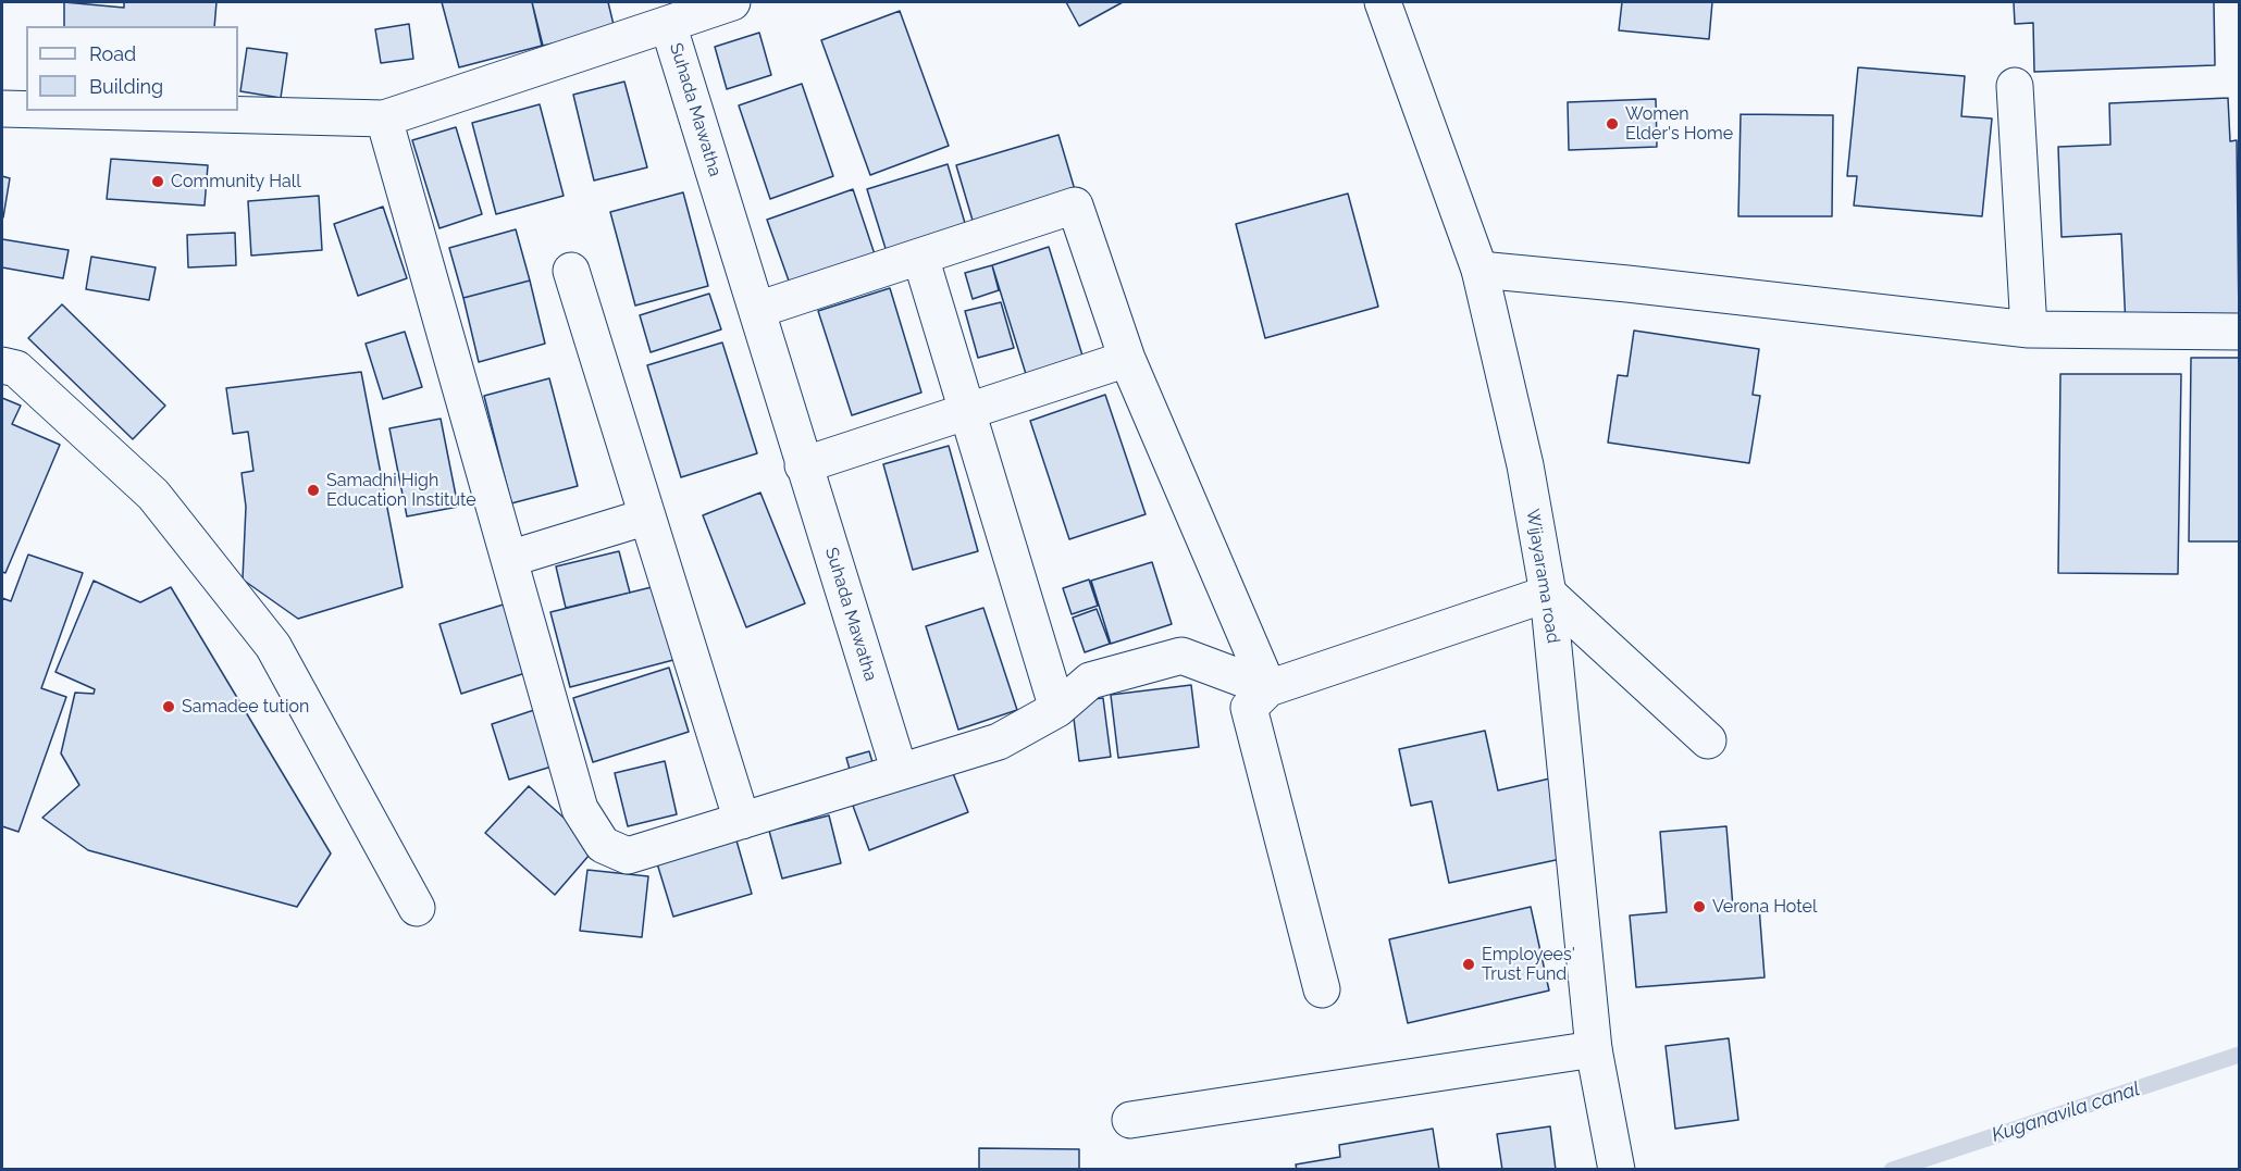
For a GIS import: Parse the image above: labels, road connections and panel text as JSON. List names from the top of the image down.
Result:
{
  "streets": {
    "street": ["Suhada Mawatha", "Wijayarama road"]
  },
  "water": ["Kuganavila canal"],
  "places": [
    "Women Elder's Home",
    "Community Hall",
    "Samadhi High Education Institute",
    "Samadee tution",
    "Verona Hotel",
    "Employees' Trust Fund"
  ],
  "legend": ["Road", "Building"]
}
